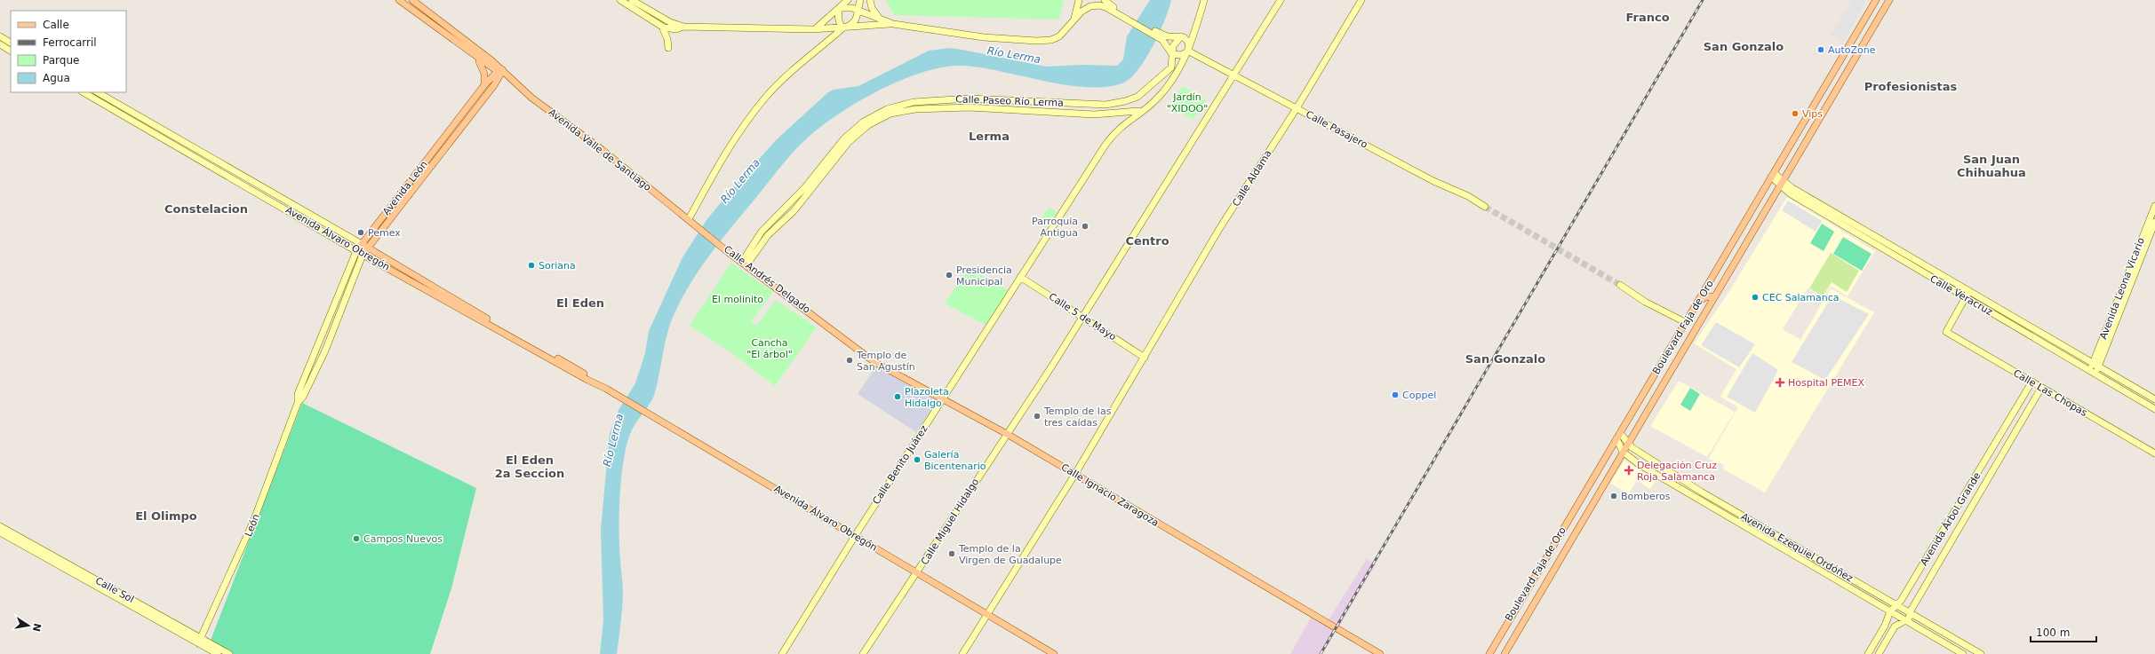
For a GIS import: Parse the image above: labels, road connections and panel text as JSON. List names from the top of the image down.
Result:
{
  "streets": {
    "main road": [
      "Avenida Valle de Santiago",
      "Avenida León",
      "Avenida Álvaro Obregón",
      "Calle Andrés Delgado",
      "Boulevard Faja de Oro",
      "Calle Ignacio Zaragoza"
    ],
    "street": [
      "Calle Paseo Río Lerma",
      "Calle Pasajero",
      "Calle Aldama",
      "Avenida Leona Vicario",
      "Calle Veracruz",
      "Calle 5 de Mayo",
      "Calle Las Chopas",
      "Calle Benito Juárez",
      "Avenida Árbol Grande",
      "Calle Miguel Hidalgo",
      "León",
      "Avenida Ezequiel Ordóñez",
      "Calle Sol"
    ]
  },
  "crossings": [
    ["Calle Paseo Río Lerma", "Calle Andrés Delgado"],
    ["Calle Paseo Río Lerma", "Calle Benito Juárez"],
    ["Calle Pasajero", "Calle Aldama"],
    ["Calle Pasajero", "Calle Benito Juárez"],
    ["Calle Pasajero", "Calle Miguel Hidalgo"],
    ["Avenida Valle de Santiago", "Avenida León"],
    ["Avenida Valle de Santiago", "Calle Andrés Delgado"],
    ["Calle Aldama", "Avenida Álvaro Obregón"],
    ["Calle Aldama", "Calle 5 de Mayo"],
    ["Calle Aldama", "Calle Ignacio Zaragoza"],
    ["Avenida León", "Avenida Álvaro Obregón"],
    ["Avenida León", "León"],
    ["Avenida Álvaro Obregón", "Calle Benito Juárez"],
    ["Avenida Álvaro Obregón", "Calle Miguel Hidalgo"],
    ["Calle Andrés Delgado", "Calle Ignacio Zaragoza"],
    ["Avenida Leona Vicario", "Calle Veracruz"],
    ["Calle Veracruz", "Boulevard Faja de Oro"],
    ["Calle Veracruz", "Calle Las Chopas"],
    ["Calle 5 de Mayo", "Calle Benito Juárez"],
    ["Calle 5 de Mayo", "Calle Miguel Hidalgo"],
    ["Boulevard Faja de Oro", "Avenida Ezequiel Ordóñez"],
    ["Calle Las Chopas", "Avenida Árbol Grande"],
    ["Calle Benito Juárez", "Calle Ignacio Zaragoza"],
    ["Calle Ignacio Zaragoza", "Calle Miguel Hidalgo"],
    ["Avenida Árbol Grande", "Avenida Ezequiel Ordóñez"],
    ["León", "Calle Sol"]
  ],
  "districts": [
    "Franco",
    "San Gonzalo",
    "Profesionistas",
    "Lerma",
    "San Juan Chihuahua",
    "Constelacion",
    "Centro",
    "El Eden",
    "San Gonzalo",
    "El Eden 2a Seccion",
    "El Olimpo"
  ],
  "water": ["Río Lerma"],
  "parks": ["Jardín \"XIDOO\"", "El molinito", "Cancha \"El árbol\""],
  "places": {
    "other": [
      "AutoZone",
      "Vips",
      "Parroquia Antigua",
      "Pemex",
      "Soriana",
      "Presidencia Municipal",
      "CEC Salamanca",
      "Templo de San Agustín",
      "Coppel",
      "Plazoleta Hidalgo",
      "Templo de las tres caídas",
      "Galería Bicentenario",
      "Bomberos",
      "Campos Nuevos",
      "Templo de la Virgen de Guadalupe"
    ],
    "health": ["Hospital PEMEX", "Delegación Cruz Roja Salamanca"]
  },
  "legend": [
    "Calle",
    "Ferrocarril",
    "Parque",
    "Agua"
  ],
  "scale_bar": "100 m",
  "north": "right"
}
